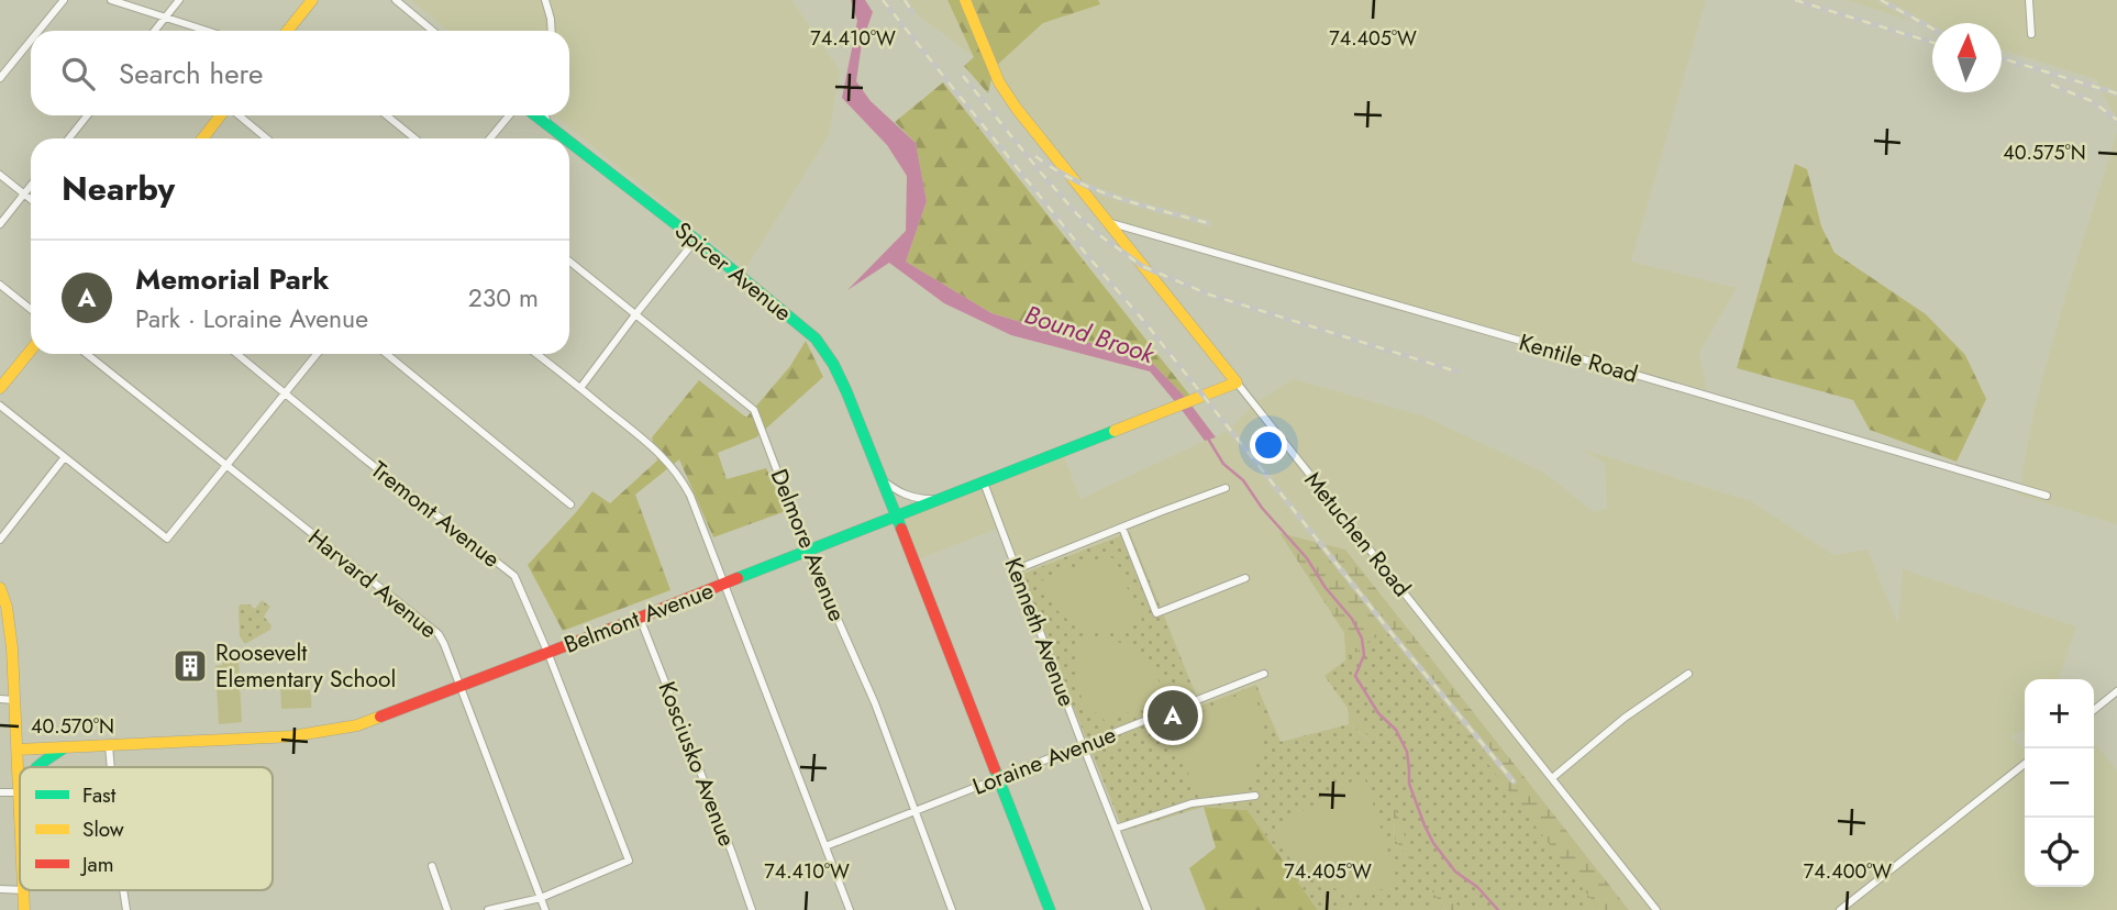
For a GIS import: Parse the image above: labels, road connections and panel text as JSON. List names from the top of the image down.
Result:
{
  "streets": {
    "street": [
      "Spicer Avenue",
      "Kentile Road",
      "Tremont Avenue",
      "Metuchen Road",
      "Delmore Avenue",
      "Harvard Avenue",
      "Belmont Avenue",
      "Kenneth Avenue",
      "Loraine Avenue",
      "Kosciusko Avenue"
    ]
  },
  "crossings": [
    ["Spicer Avenue", "Belmont Avenue"],
    ["Spicer Avenue", "Loraine Avenue"],
    ["Kentile Road", "Metuchen Road"],
    ["Tremont Avenue", "Harvard Avenue"],
    ["Tremont Avenue", "Belmont Avenue"],
    ["Metuchen Road", "Belmont Avenue"],
    ["Delmore Avenue", "Belmont Avenue"],
    ["Delmore Avenue", "Loraine Avenue"],
    ["Harvard Avenue", "Belmont Avenue"],
    ["Belmont Avenue", "Kenneth Avenue"],
    ["Belmont Avenue", "Kosciusko Avenue"],
    ["Kenneth Avenue", "Loraine Avenue"]
  ],
  "water": ["Bound Brook"],
  "places": {
    "building": ["Roosevelt Elementary School"]
  },
  "legend": ["Fast", "Slow", "Jam"],
  "north": "top",
  "page": {
    "search": "Search here",
    "heading": "Nearby",
    "list": [
      {
        "mark": "A",
        "name": "Memorial Park",
        "note": "Park · Loraine Avenue",
        "value": "230 m"
      }
    ],
    "map_buttons": ["+", "−"],
    "pins": "A"
  },
  "coordinates": [
    "74.410°W",
    "74.405°W",
    "40.575°N",
    "40.570°N",
    "74.400°W"
  ]
}
